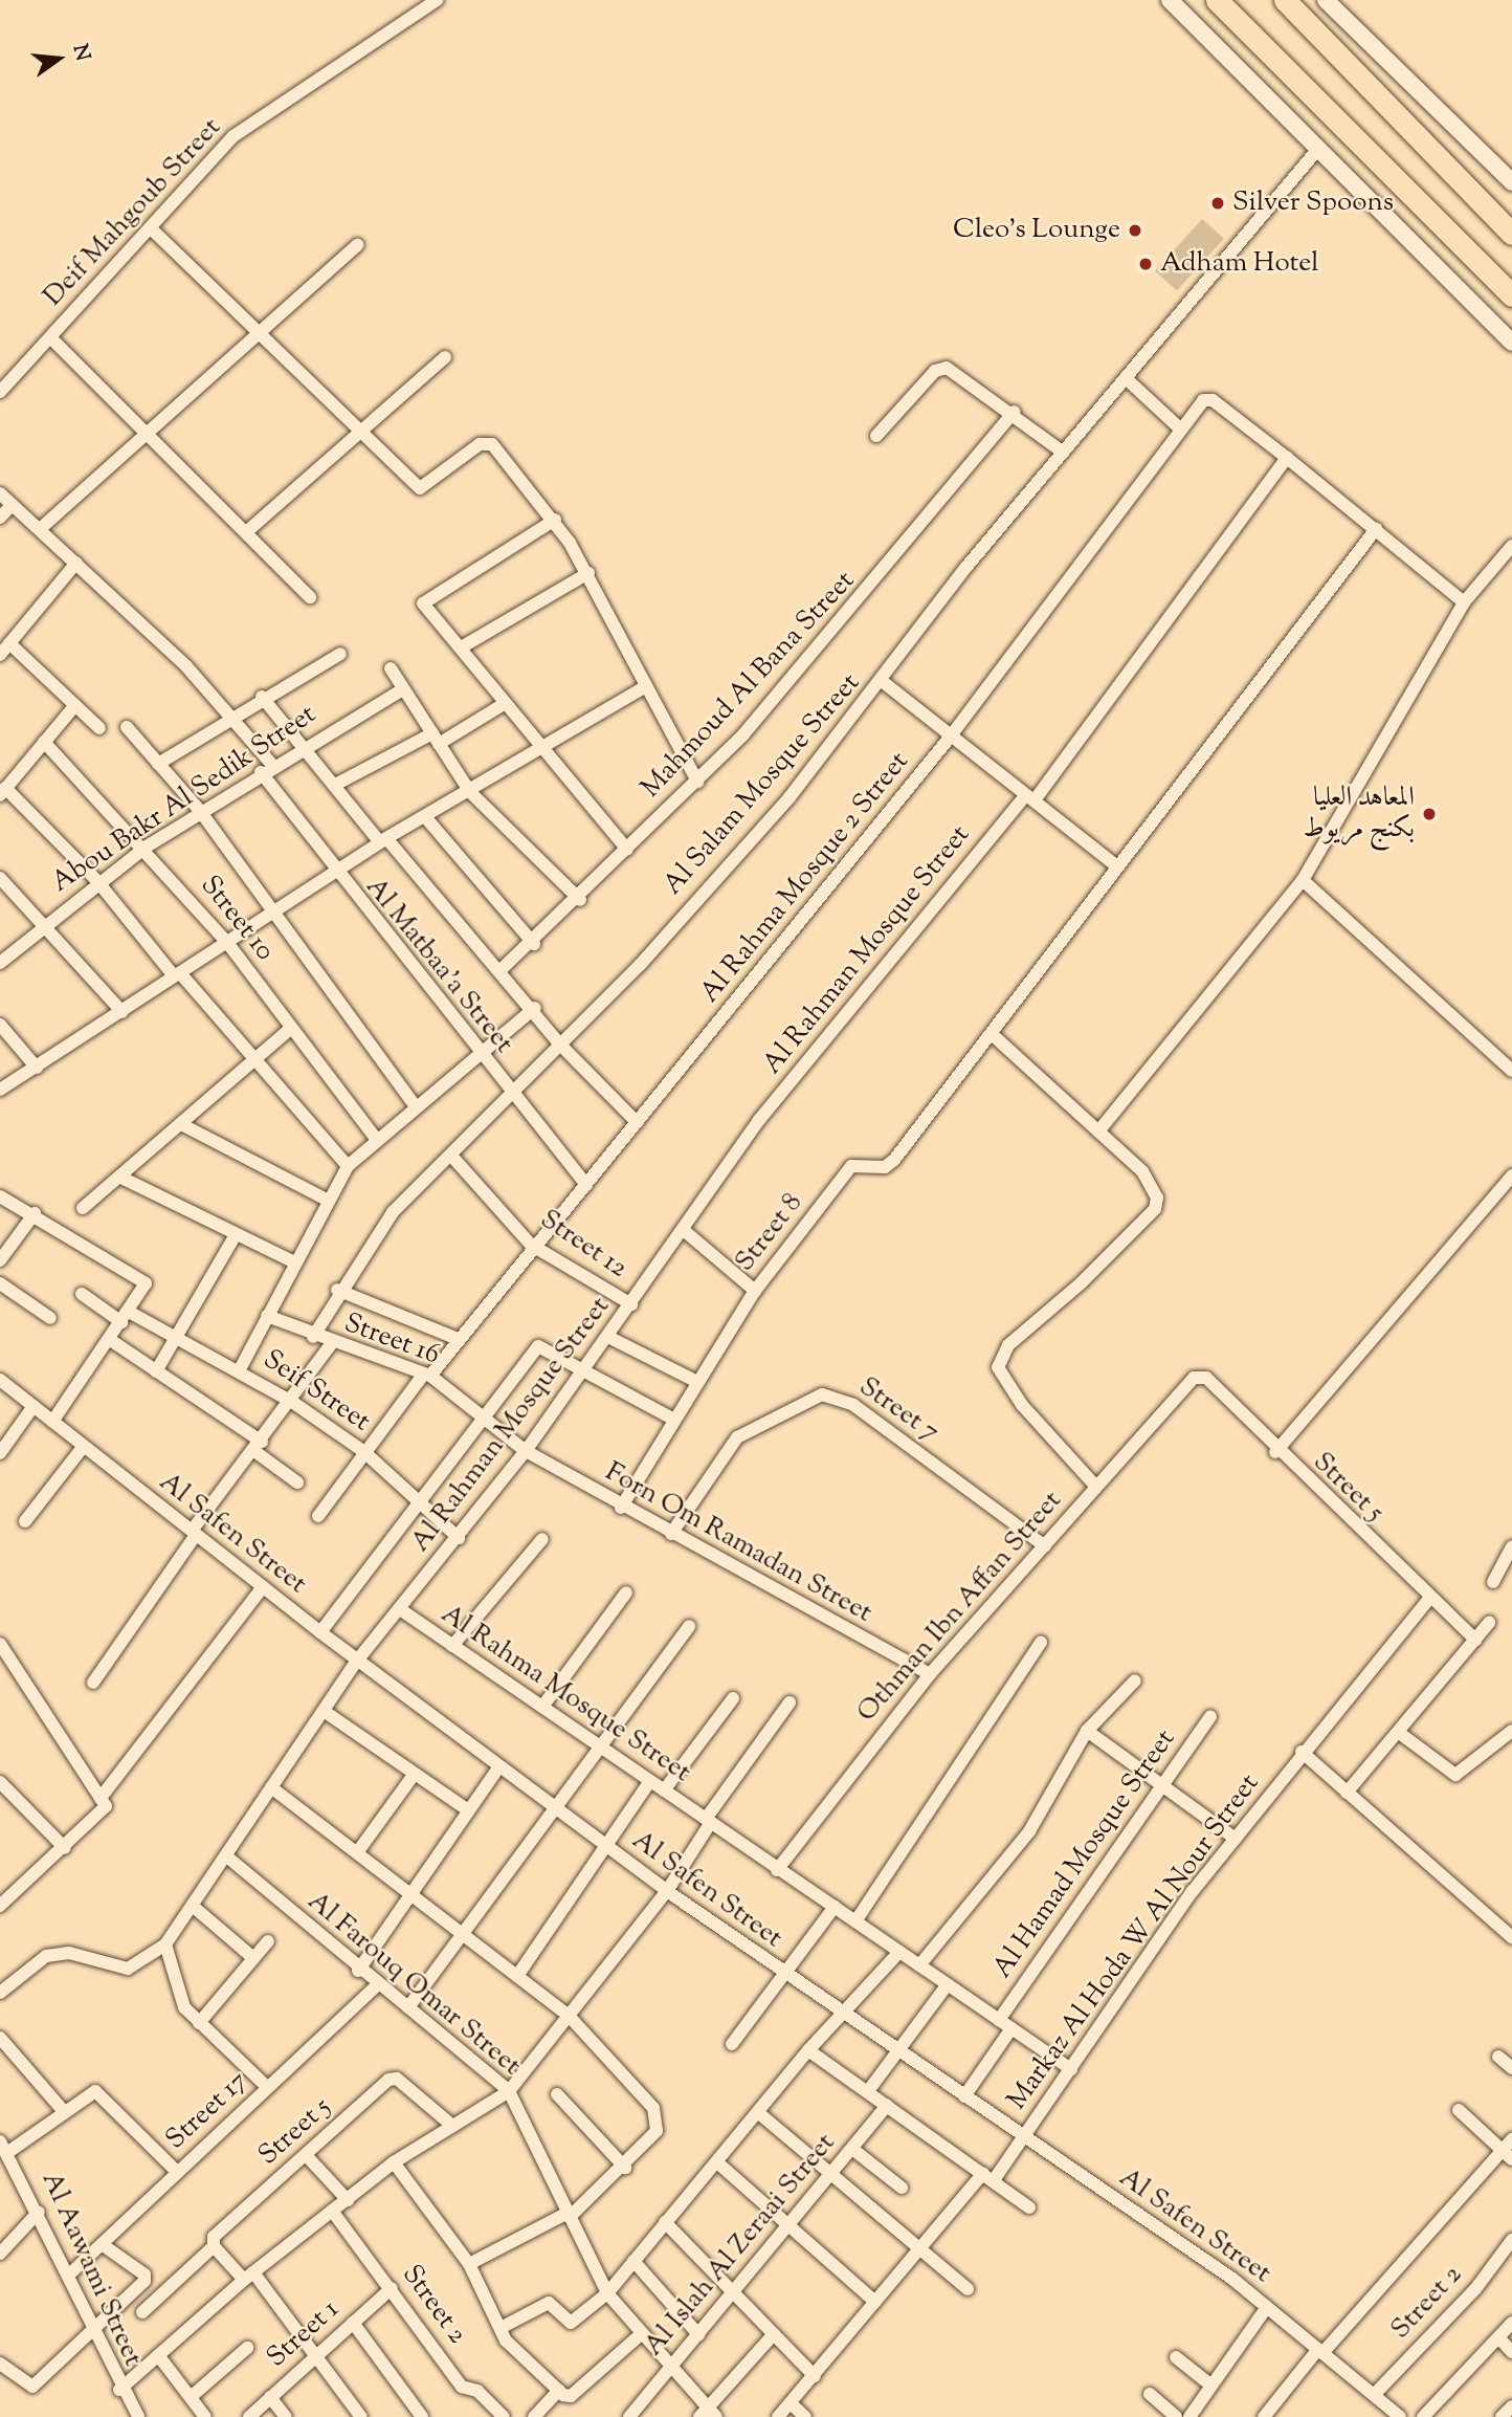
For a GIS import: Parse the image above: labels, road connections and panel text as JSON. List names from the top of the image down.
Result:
{
  "streets": {
    "street": [
      "Deif Mahgoub Street",
      "Mahmoud Al Bana Street",
      "Al Salam Mosque Street",
      "Abou Bakr Al Sedik Street",
      "Al Rahma Mosque 2 Street",
      "Street 10",
      "Al Rahman Mosque Street",
      "Al Matbaa'a Street",
      "Street 8",
      "Street 12",
      "Street 16",
      "Seif Street",
      "Street 7",
      "Street 5",
      "Al Safen Street",
      "Forn Om Ramadan Street",
      "Othman Ibn Affan Street",
      "Al Rahma Mosque Street",
      "Al Hamad Mosque Street",
      "Markaz Al Hoda W Al Nour Street",
      "Al Farouq Omar Street",
      "Street 17",
      "Al Islah Al Zeraai Street",
      "Al Aawami Street",
      "Street 2",
      "Street 1"
    ]
  },
  "crossings": [
    ["Al Salam Mosque Street", "Al Matbaa'a Street"],
    ["Al Salam Mosque Street", "Street 12"],
    ["Al Salam Mosque Street", "Street 16"],
    ["Abou Bakr Al Sedik Street", "Street 10"],
    ["Abou Bakr Al Sedik Street", "Al Matbaa'a Street"],
    ["Al Rahma Mosque 2 Street", "Al Rahman Mosque Street"],
    ["Al Rahma Mosque 2 Street", "Al Matbaa'a Street"],
    ["Al Rahma Mosque 2 Street", "Street 12"],
    ["Al Rahma Mosque 2 Street", "Street 16"],
    ["Al Rahman Mosque Street", "Street 12"],
    ["Al Rahman Mosque Street", "Street 16"],
    ["Al Rahman Mosque Street", "Seif Street"],
    ["Al Rahman Mosque Street", "Al Safen Street"],
    ["Al Rahman Mosque Street", "Forn Om Ramadan Street"],
    ["Al Rahman Mosque Street", "Al Rahma Mosque Street"],
    ["Al Rahman Mosque Street", "Al Farouq Omar Street"],
    ["Street 8", "Forn Om Ramadan Street"],
    ["Street 16", "Forn Om Ramadan Street"],
    ["Street 7", "Forn Om Ramadan Street"],
    ["Street 7", "Othman Ibn Affan Street"],
    ["Street 5", "Othman Ibn Affan Street"],
    ["Street 5", "Markaz Al Hoda W Al Nour Street"],
    ["Al Safen Street", "Markaz Al Hoda W Al Nour Street"],
    ["Al Safen Street", "Street 2"],
    ["Forn Om Ramadan Street", "Othman Ibn Affan Street"],
    ["Othman Ibn Affan Street", "Al Rahma Mosque Street"],
    ["Al Rahma Mosque Street", "Al Hamad Mosque Street"],
    ["Al Rahma Mosque Street", "Markaz Al Hoda W Al Nour Street"],
    ["Al Farouq Omar Street", "Street 17"],
    ["Al Farouq Omar Street", "Al Islah Al Zeraai Street"],
    ["Street 17", "Al Aawami Street"],
    ["Street 2", "Street 1"]
  ],
  "places": [
    "Silver Spoons",
    "Cleo's Lounge",
    "Adham Hotel",
    "المعاهد العليا بكنج مريوط"
  ],
  "north": "right"
}
